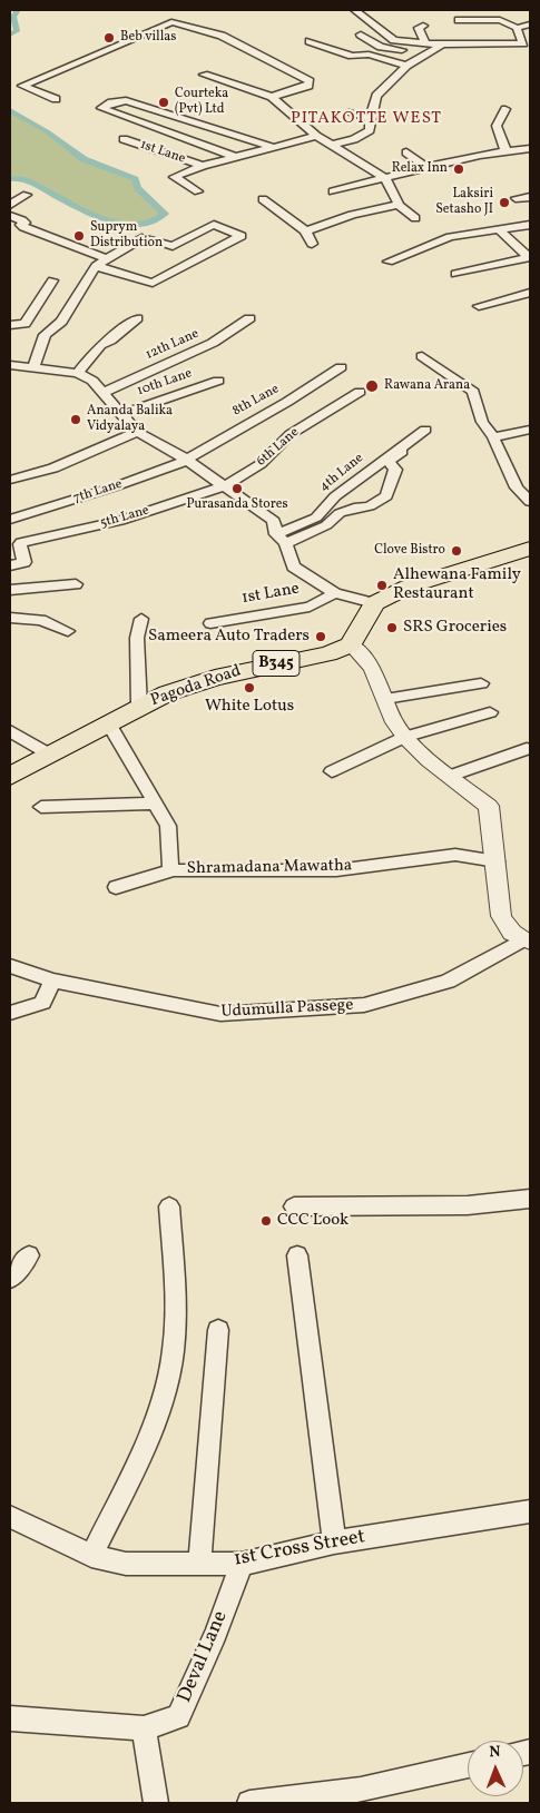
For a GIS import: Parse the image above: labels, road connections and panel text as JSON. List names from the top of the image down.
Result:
{
  "streets": {
    "main road": ["B345", "Pagoda Road"],
    "street": [
      "1st Lane",
      "12th Lane",
      "10th Lane",
      "8th Lane",
      "6th Lane",
      "4th Lane",
      "7th Lane",
      "5th Lane",
      "Shramadana Mawatha",
      "Udumulla Passege",
      "1st Cross Street",
      "Deval Lane"
    ]
  },
  "crossings": [
    ["8th Lane", "7th Lane"],
    ["6th Lane", "5th Lane"],
    ["Pagoda Road", "Shramadana Mawatha"],
    ["1st Cross Street", "Deval Lane"]
  ],
  "districts": ["PITAKOTTE WEST"],
  "places": [
    "Beb villas",
    "Courteka (Pvt) Ltd",
    "Relax Inn",
    "Laksiri Setasho JI",
    "Suprym Distribution",
    "Rawana Arana",
    "Ananda Balika Vidyalaya",
    "Purasanda Stores",
    "Clove Bistro",
    "Alhewana Family Restaurant",
    "SRS Groceries",
    "Sameera Auto Traders",
    "White Lotus",
    "CCC Look"
  ],
  "north": "top"
}
